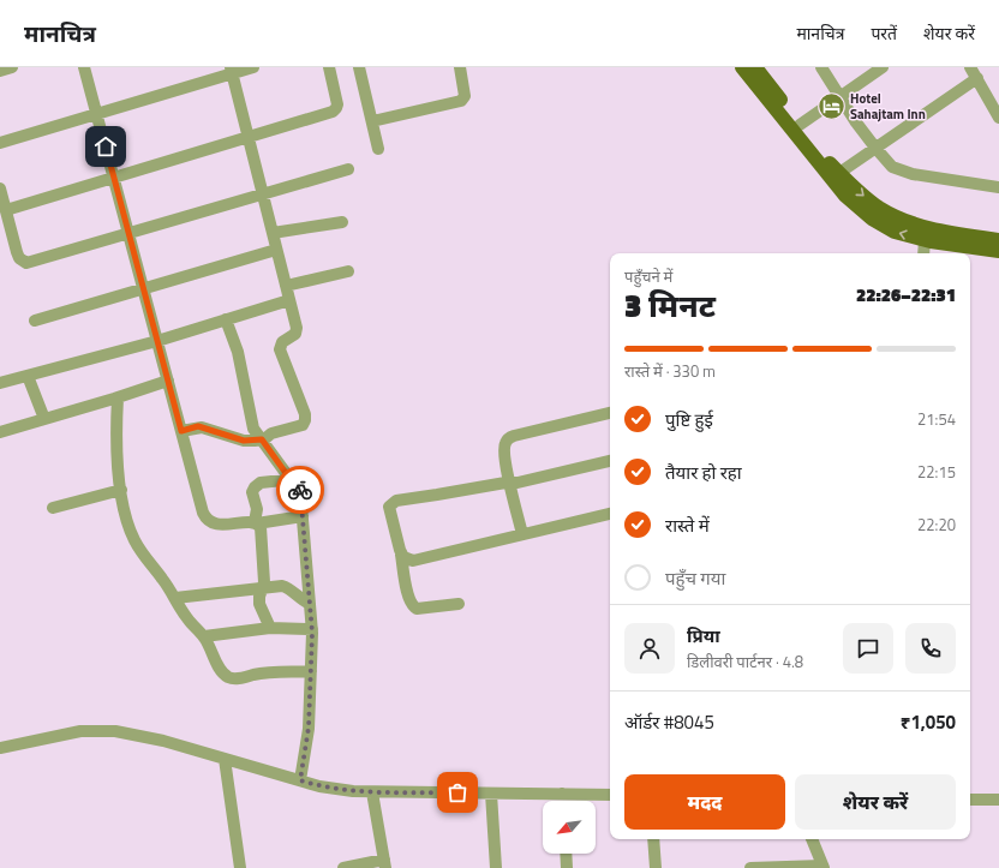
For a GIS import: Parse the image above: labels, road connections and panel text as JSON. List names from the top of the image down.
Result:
{
  "places": {
    "hotel": ["Hotel Sahajtam Inn"]
  },
  "north": "bottom left",
  "page": {
    "header": "मानचित्र",
    "nav": ["मानचित्र", "परतें", "शेयर करें"],
    "heading": ["3 मिनट", "पहुँचने में", "22:26–22:31"],
    "panel": [
      "प्रिया",
      "डिलीवरी पार्टनर · 4.8",
      "ऑर्डर #8045",
      "₹1,050"
    ],
    "bar": "रास्ते में · 330 m",
    "list": [
      ["पुष्टि हुई", "21:54"],
      ["तैयार हो रहा", "22:15"],
      ["रास्ते में", "22:20"],
      "पहुँच गया"
    ],
    "buttons": ["मदद", "शेयर करें"]
  }
}
